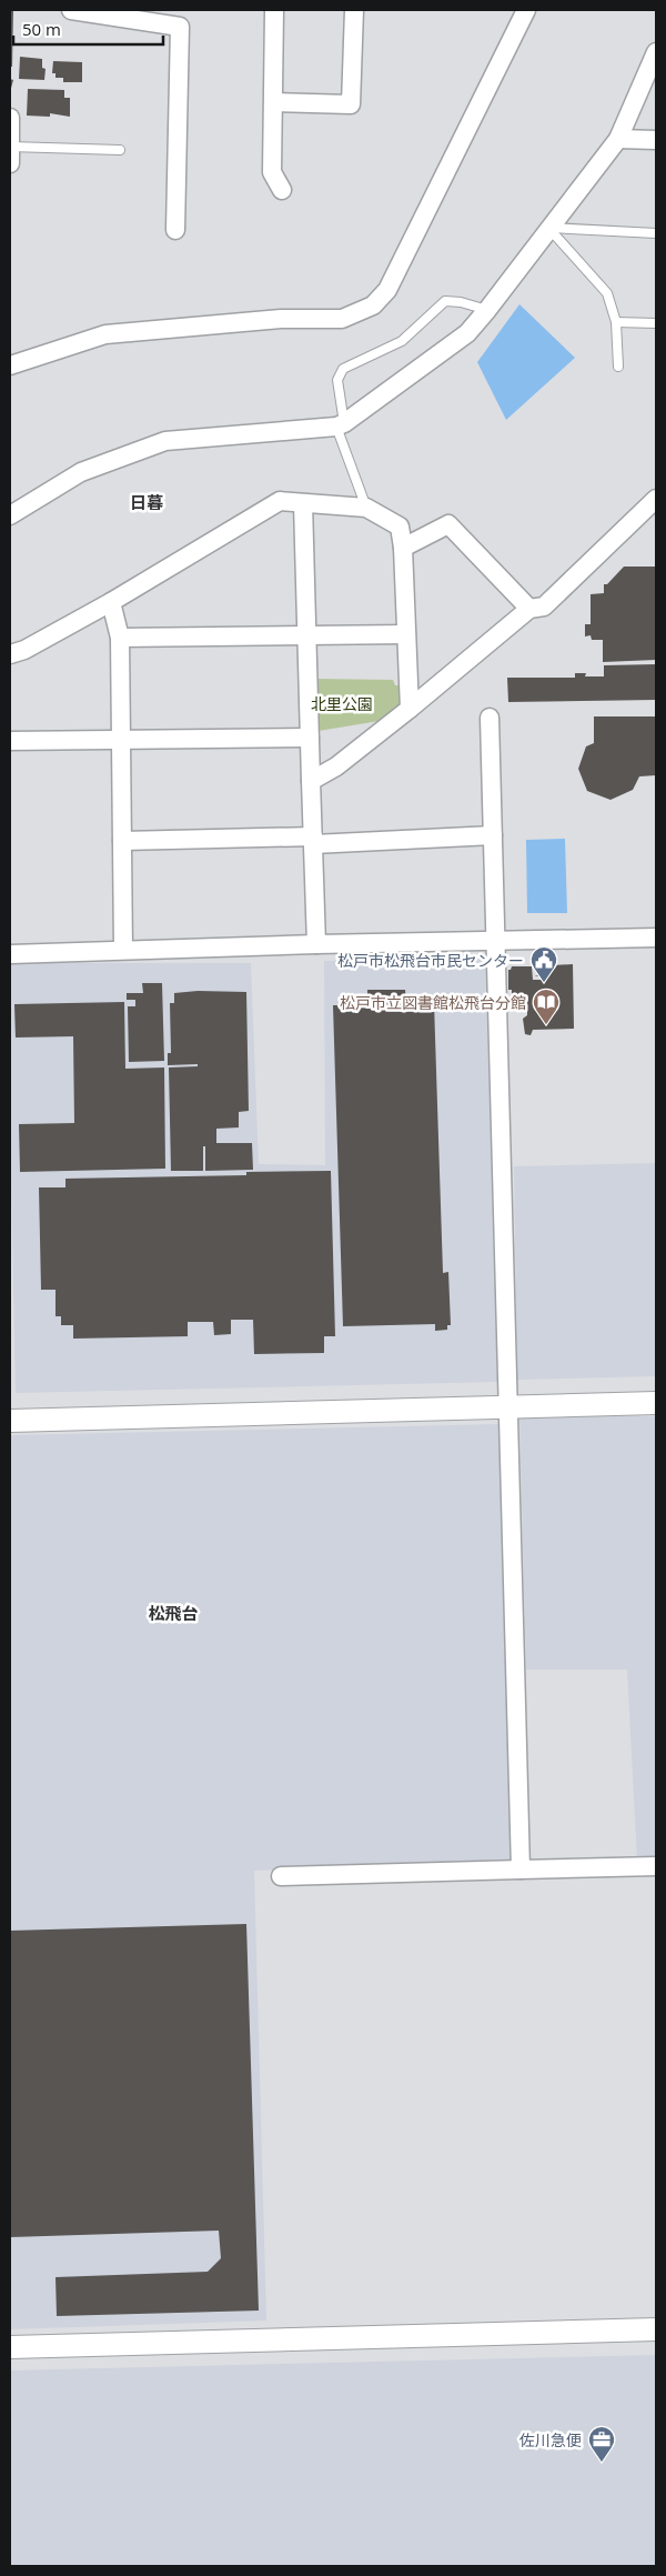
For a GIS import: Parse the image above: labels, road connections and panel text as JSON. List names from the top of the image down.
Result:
{
  "districts": ["日暮", "松飛台"],
  "parks": ["北里公園"],
  "places": {
    "public building": ["松戸市松飛台市民センター"],
    "library": ["松戸市立図書館松飛台分館"],
    "office": ["佐川急便"]
  },
  "scale_bar": "50 m"
}
